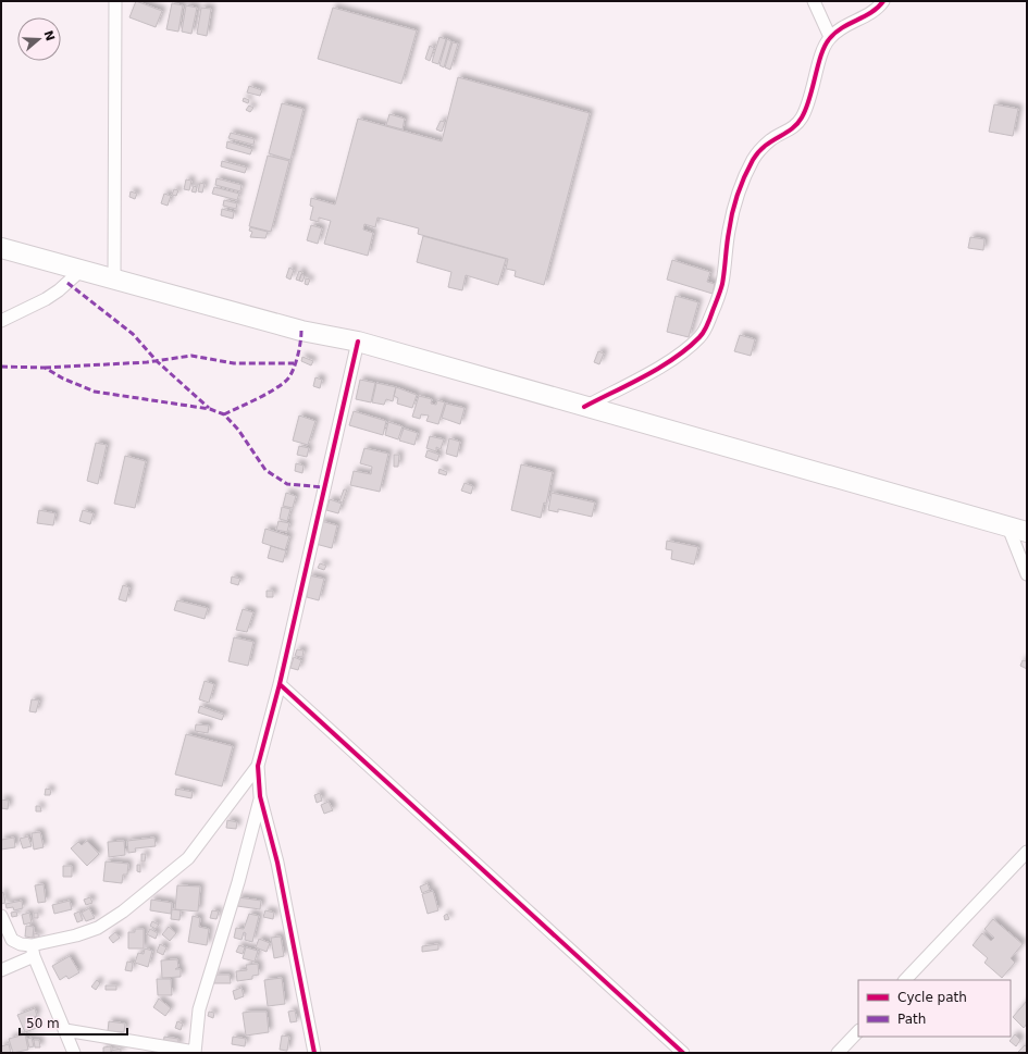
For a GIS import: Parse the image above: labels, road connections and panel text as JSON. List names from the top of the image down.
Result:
{
  "legend": ["Cycle path", "Path"],
  "scale_bar": "50 m",
  "north": "right"
}
